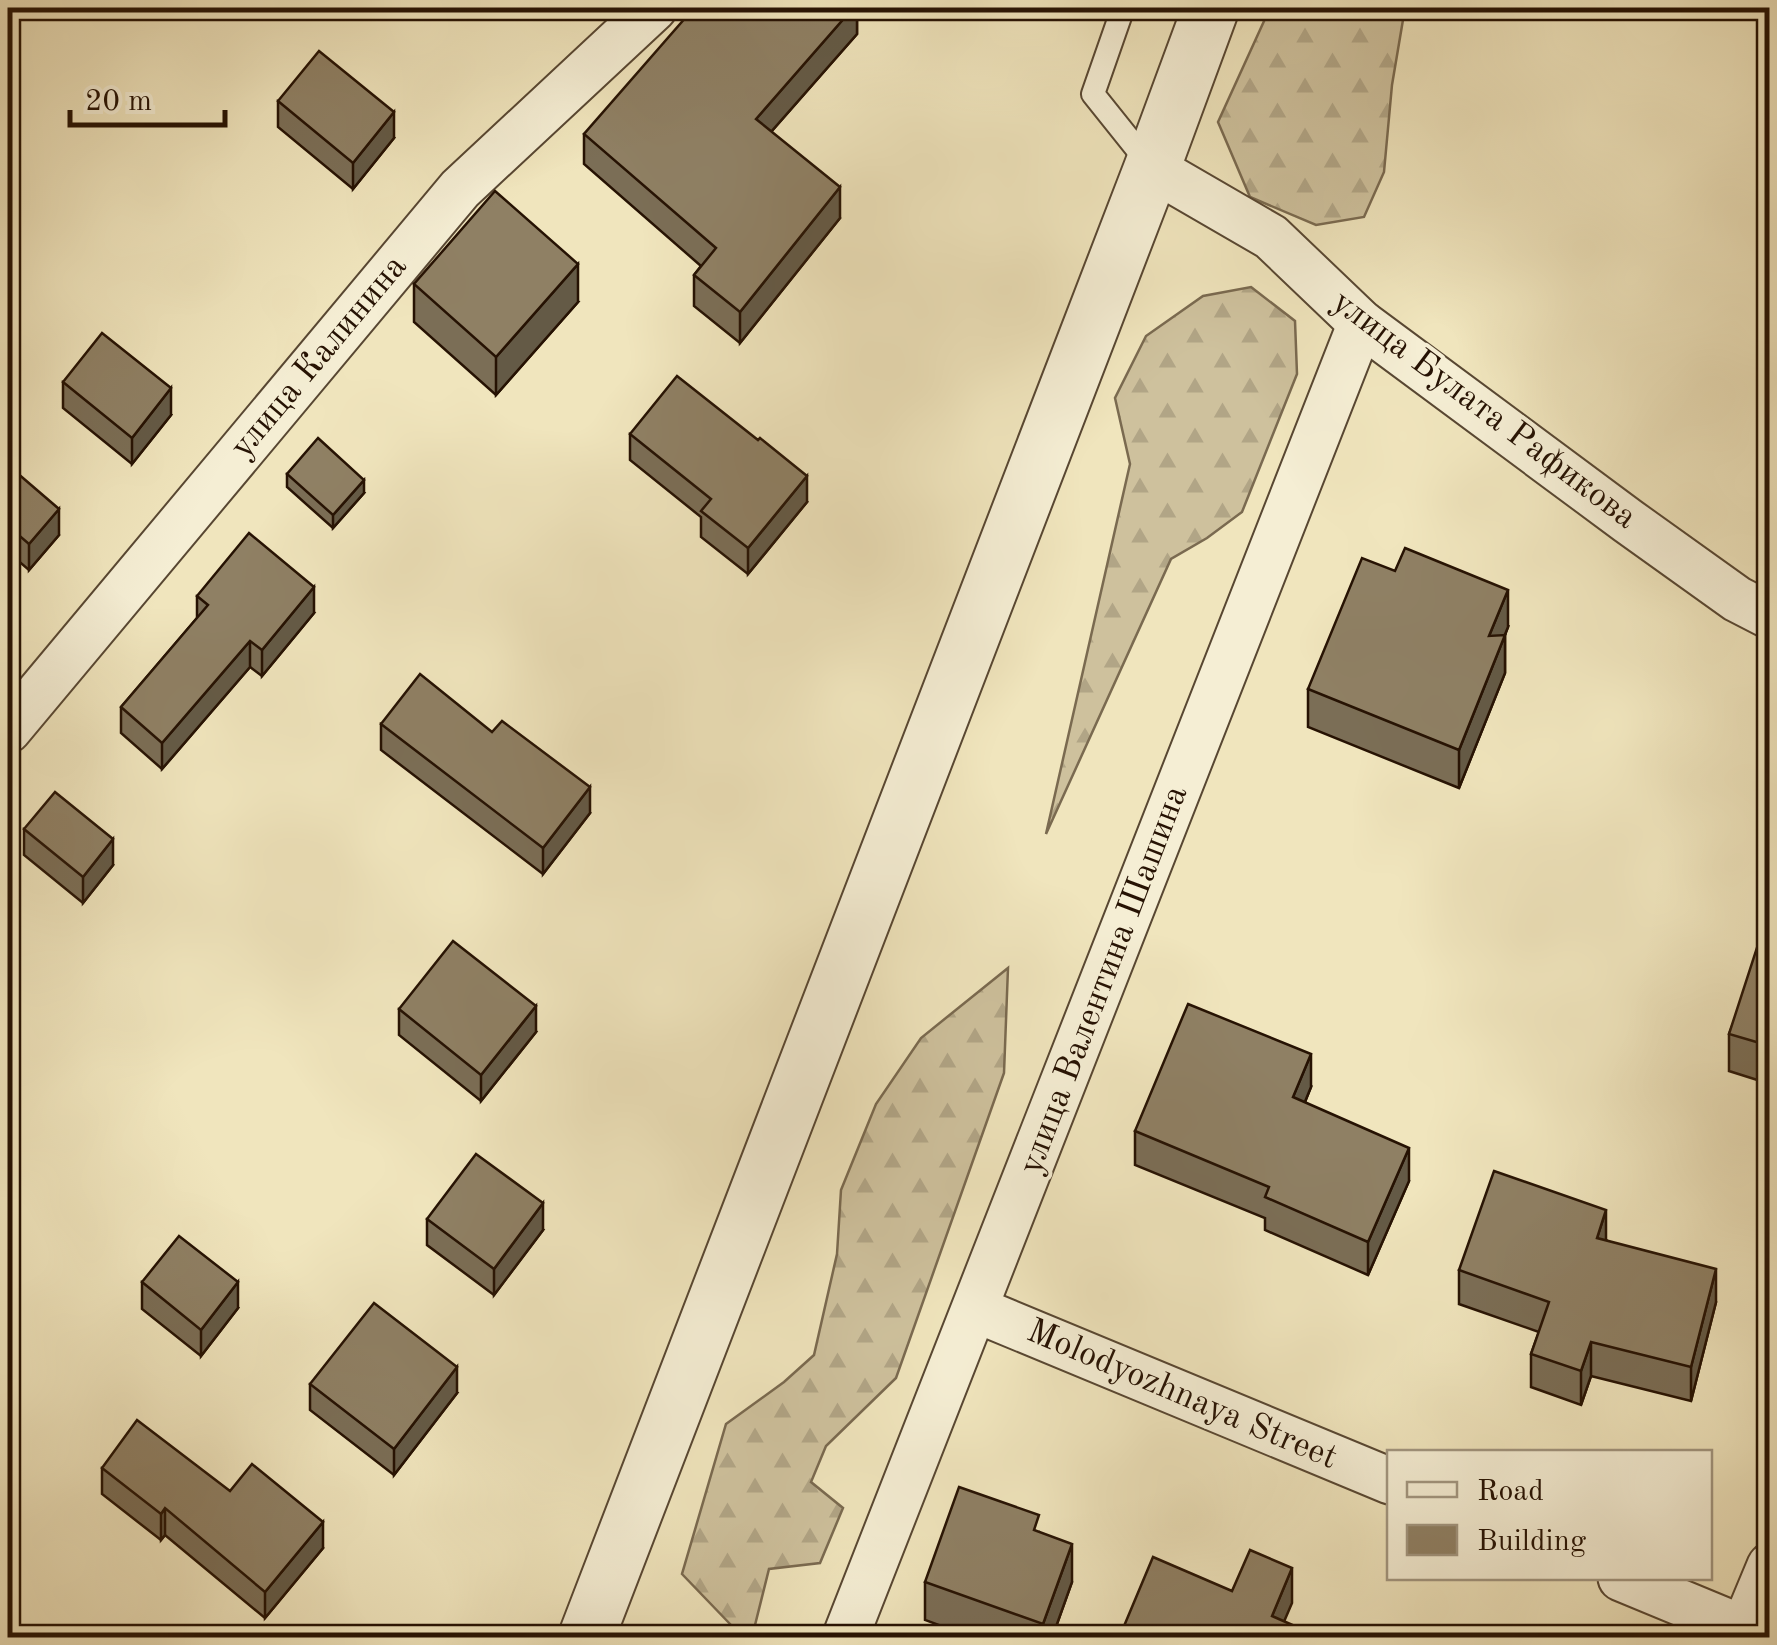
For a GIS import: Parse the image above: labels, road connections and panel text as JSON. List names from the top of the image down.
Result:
{
  "streets": {
    "street": [
      "улица Калинина",
      "улица Булата Рафикова",
      "улица Валентина Шашина",
      "Molodyozhnaya Street"
    ]
  },
  "crossings": [
    ["улица Булата Рафикова", "улица Валентина Шашина"],
    ["улица Валентина Шашина", "Molodyozhnaya Street"]
  ],
  "legend": ["Road", "Building"],
  "scale_bar": "20 m"
}
